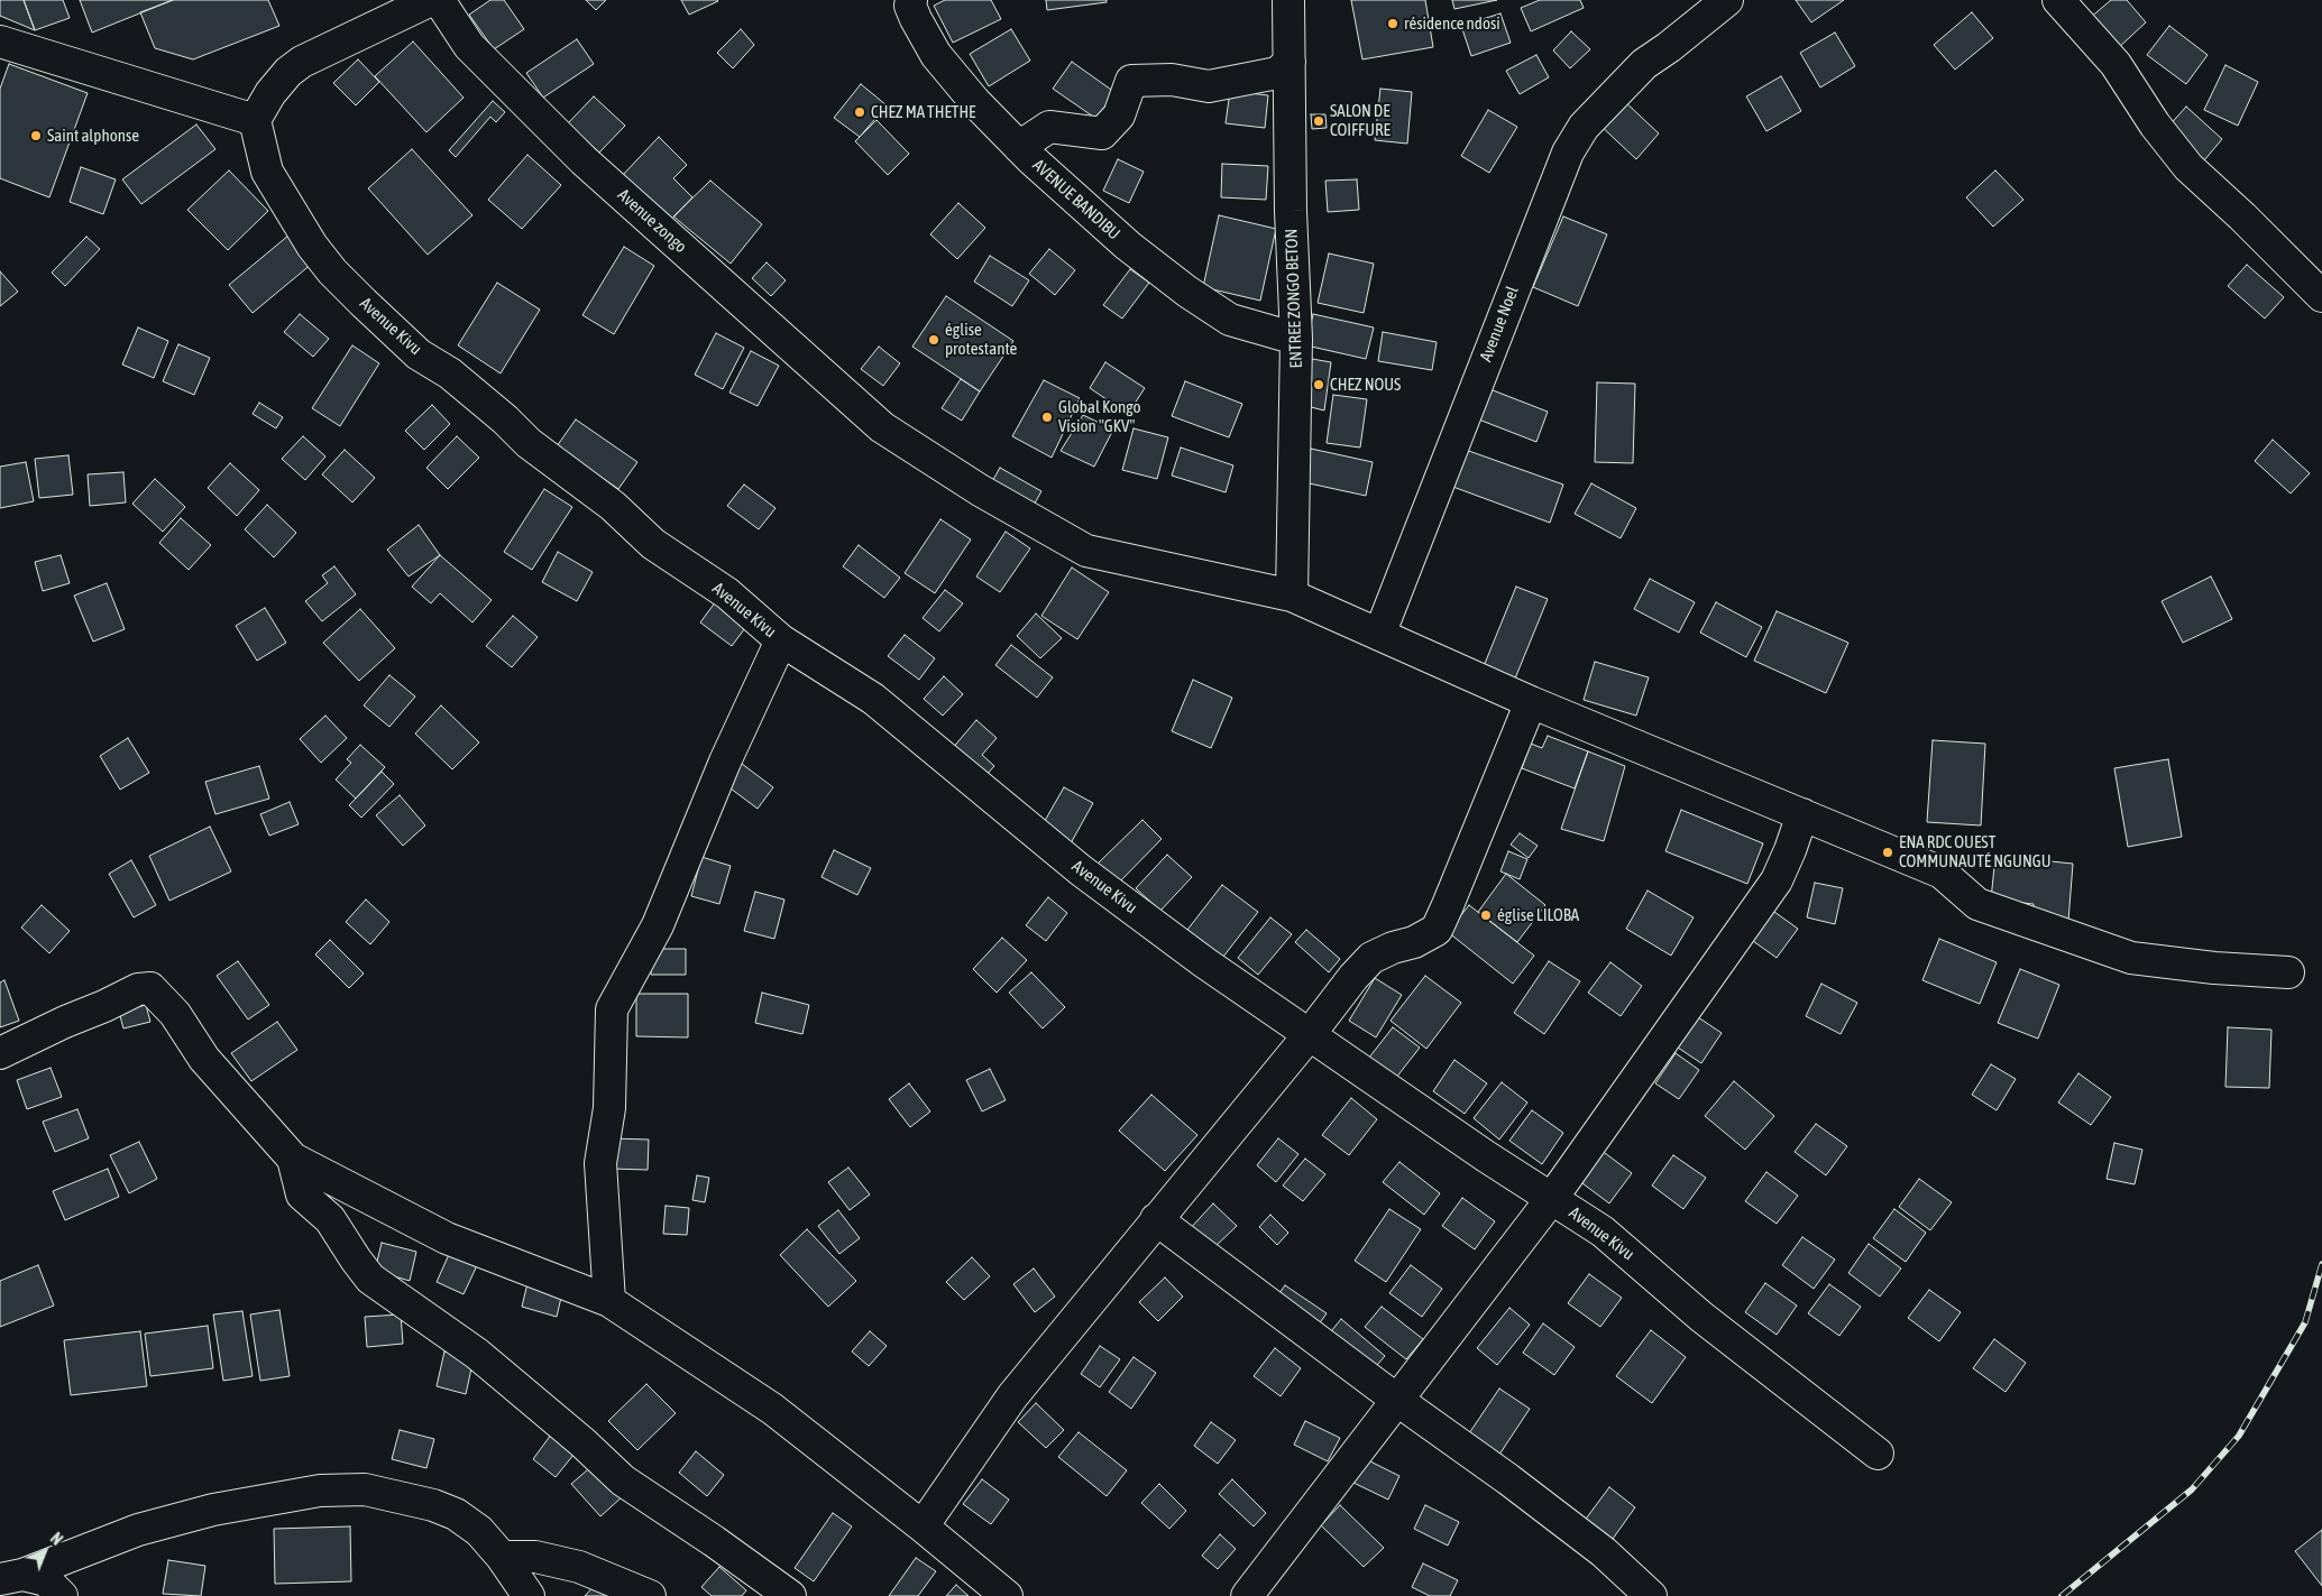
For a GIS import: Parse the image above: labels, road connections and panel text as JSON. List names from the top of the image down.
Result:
{
  "streets": {
    "street": [
      "AVENUE BANDIBU",
      "Avenue zongo",
      "ENTREE ZONGO BETON",
      "Avenue Noel",
      "Avenue Kivu"
    ]
  },
  "crossings": [
    ["AVENUE BANDIBU", "ENTREE ZONGO BETON"],
    ["Avenue zongo", "ENTREE ZONGO BETON"],
    ["Avenue zongo", "Avenue Noel"]
  ],
  "places": [
    "résidence ndosi",
    "CHEZ MA THETHE",
    "SALON DE COIFFURE",
    "Saint alphonse",
    "église protestante",
    "CHEZ NOUS",
    "Global Kongo Vision \"GKV\"",
    "ENA RDC OUEST COMMUNAUTÉ NGUNGU",
    "église LILOBA"
  ],
  "north": "top right"
}
